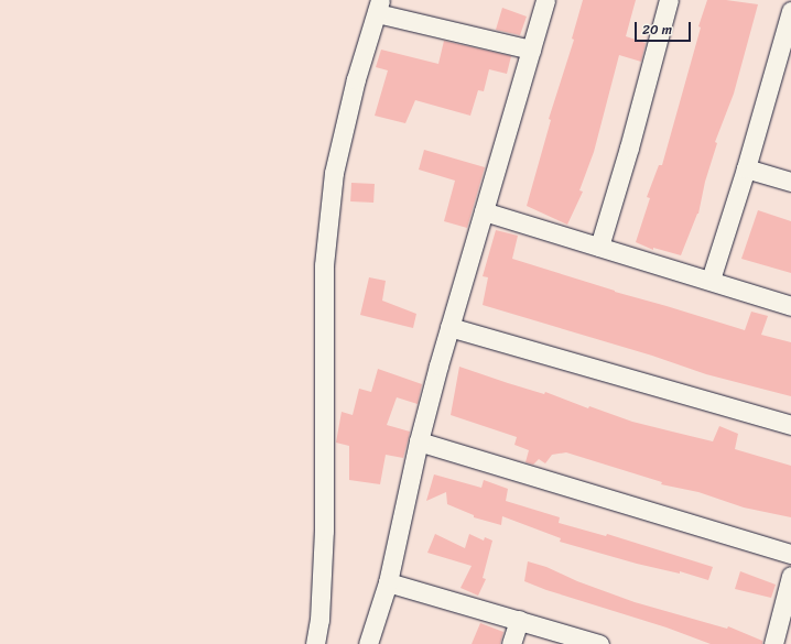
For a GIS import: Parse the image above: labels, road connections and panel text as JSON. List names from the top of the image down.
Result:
{
  "scale_bar": "20 m"
}
